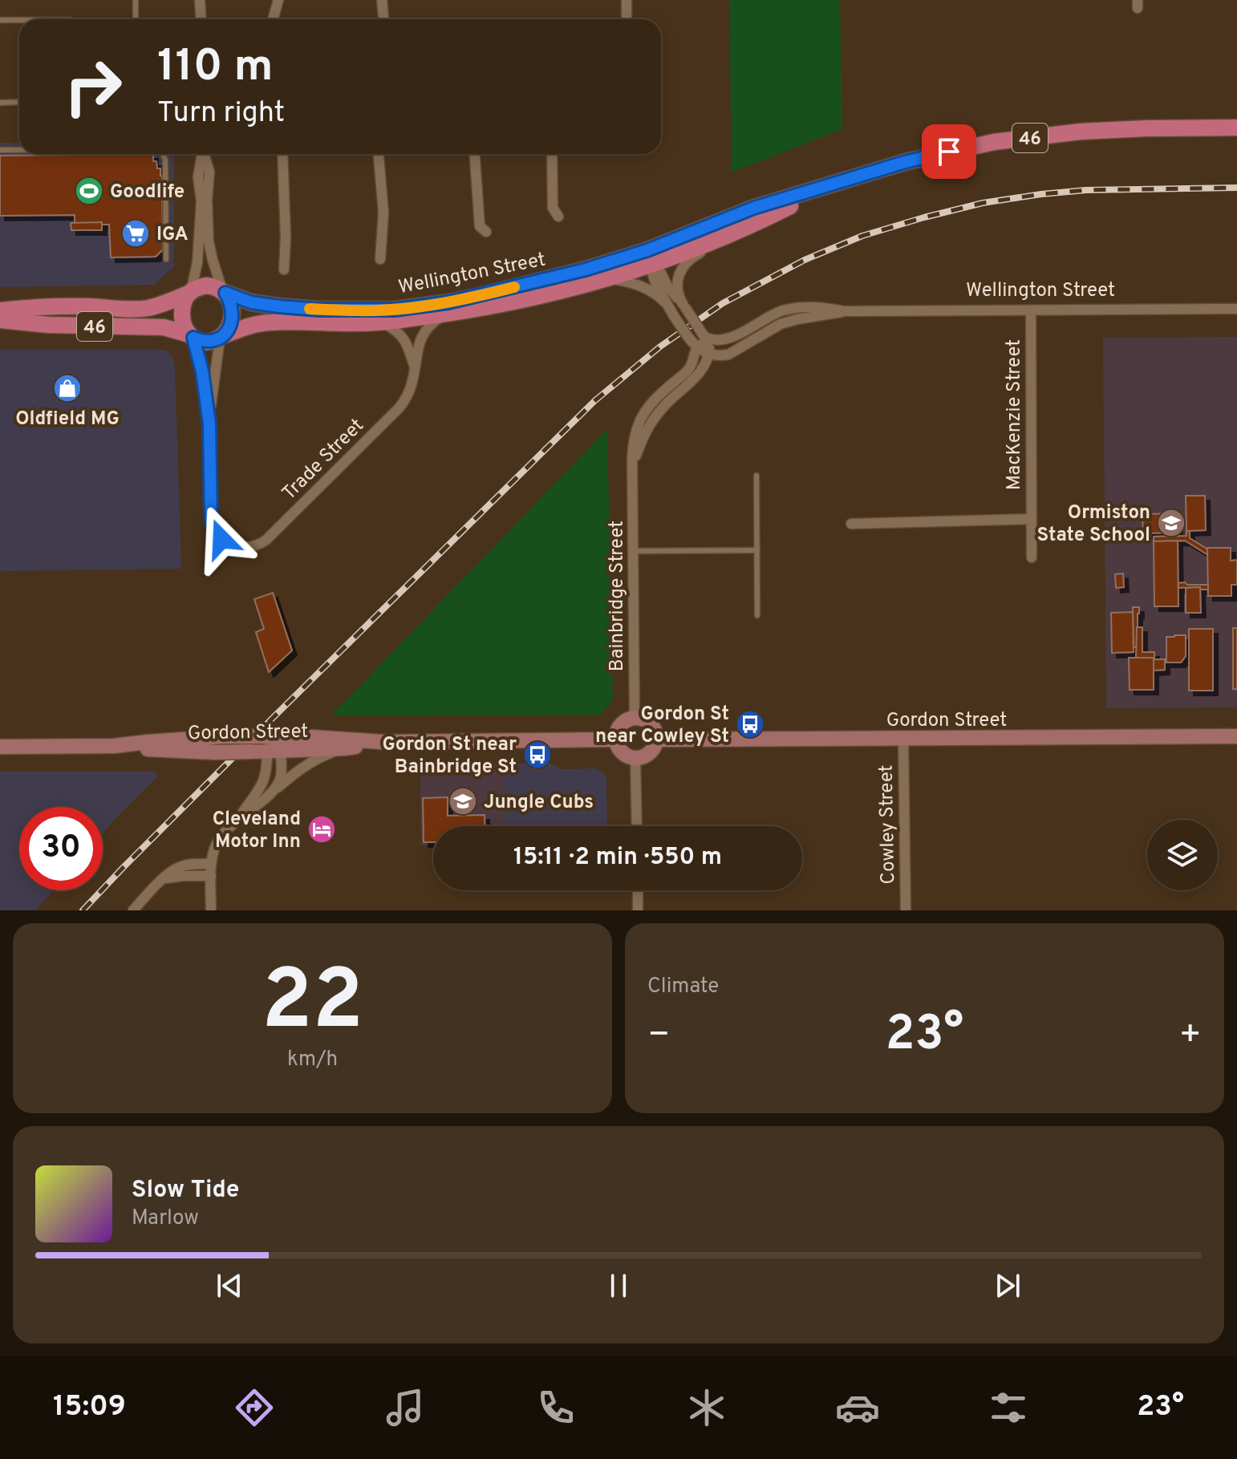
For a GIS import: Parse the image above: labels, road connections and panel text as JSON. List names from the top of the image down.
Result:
{
  "streets": {
    "main road": ["46", "Wellington Street"],
    "street": [
      "MacKenzie Street",
      "Trade Street",
      "Bainbridge Street",
      "Gordon Street",
      "Cowley Street"
    ]
  },
  "crossings": [
    ["46", "Wellington Street"],
    ["46", "Trade Street"],
    ["Wellington Street", "MacKenzie Street"],
    ["Wellington Street", "Bainbridge Street"],
    ["Bainbridge Street", "Gordon Street"],
    ["Gordon Street", "Cowley Street"]
  ],
  "places": {
    "sports": ["Goodlife"],
    "supermarket": ["IGA"],
    "shop": ["Oldfield MG"],
    "school or university": ["Ormiston State School", "Jungle Cubs"],
    "bus stop": ["Gordon St near Cowley St", "Gordon St near Bainbridge St"],
    "hotel": ["Cleveland Motor Inn"]
  },
  "page": {
    "turn": ["110 m", "Turn right"],
    "limit": "30",
    "trip": "15:11 · 2 min · 550 m",
    "tile": [
      ["22", "km/h"],
      "Climate"
    ],
    "heat": ["−", "23°", "+"],
    "song": ["Slow Tide", "Marlow"],
    "tabs": ["15:09", "23°"]
  }
}
